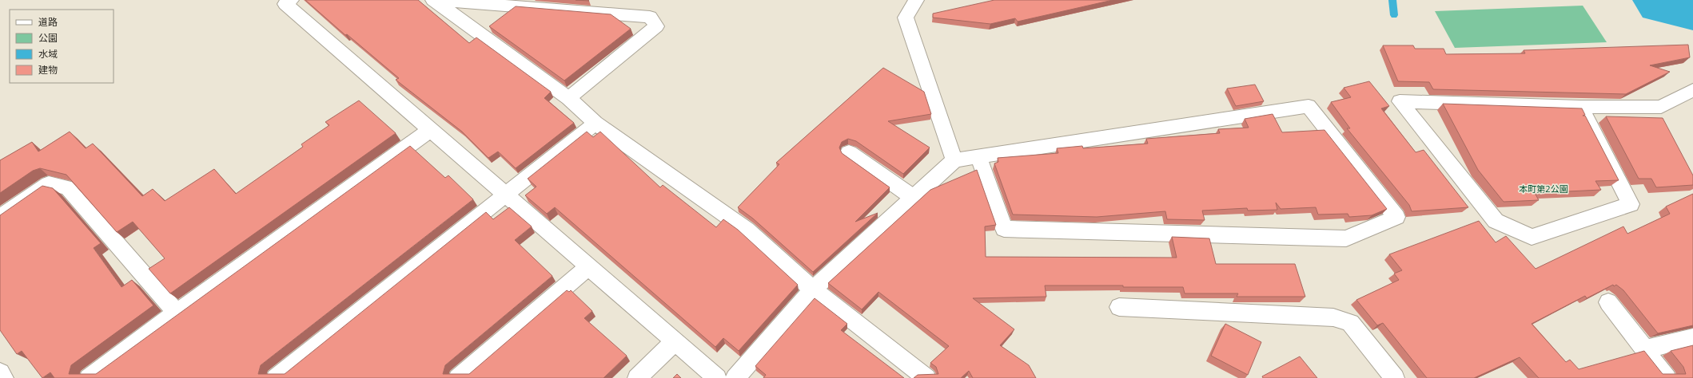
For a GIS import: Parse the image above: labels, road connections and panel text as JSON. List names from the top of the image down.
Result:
{
  "parks": ["本町第2公園"],
  "legend": [
    "道路",
    "公園",
    "水域",
    "建物"
  ]
}
